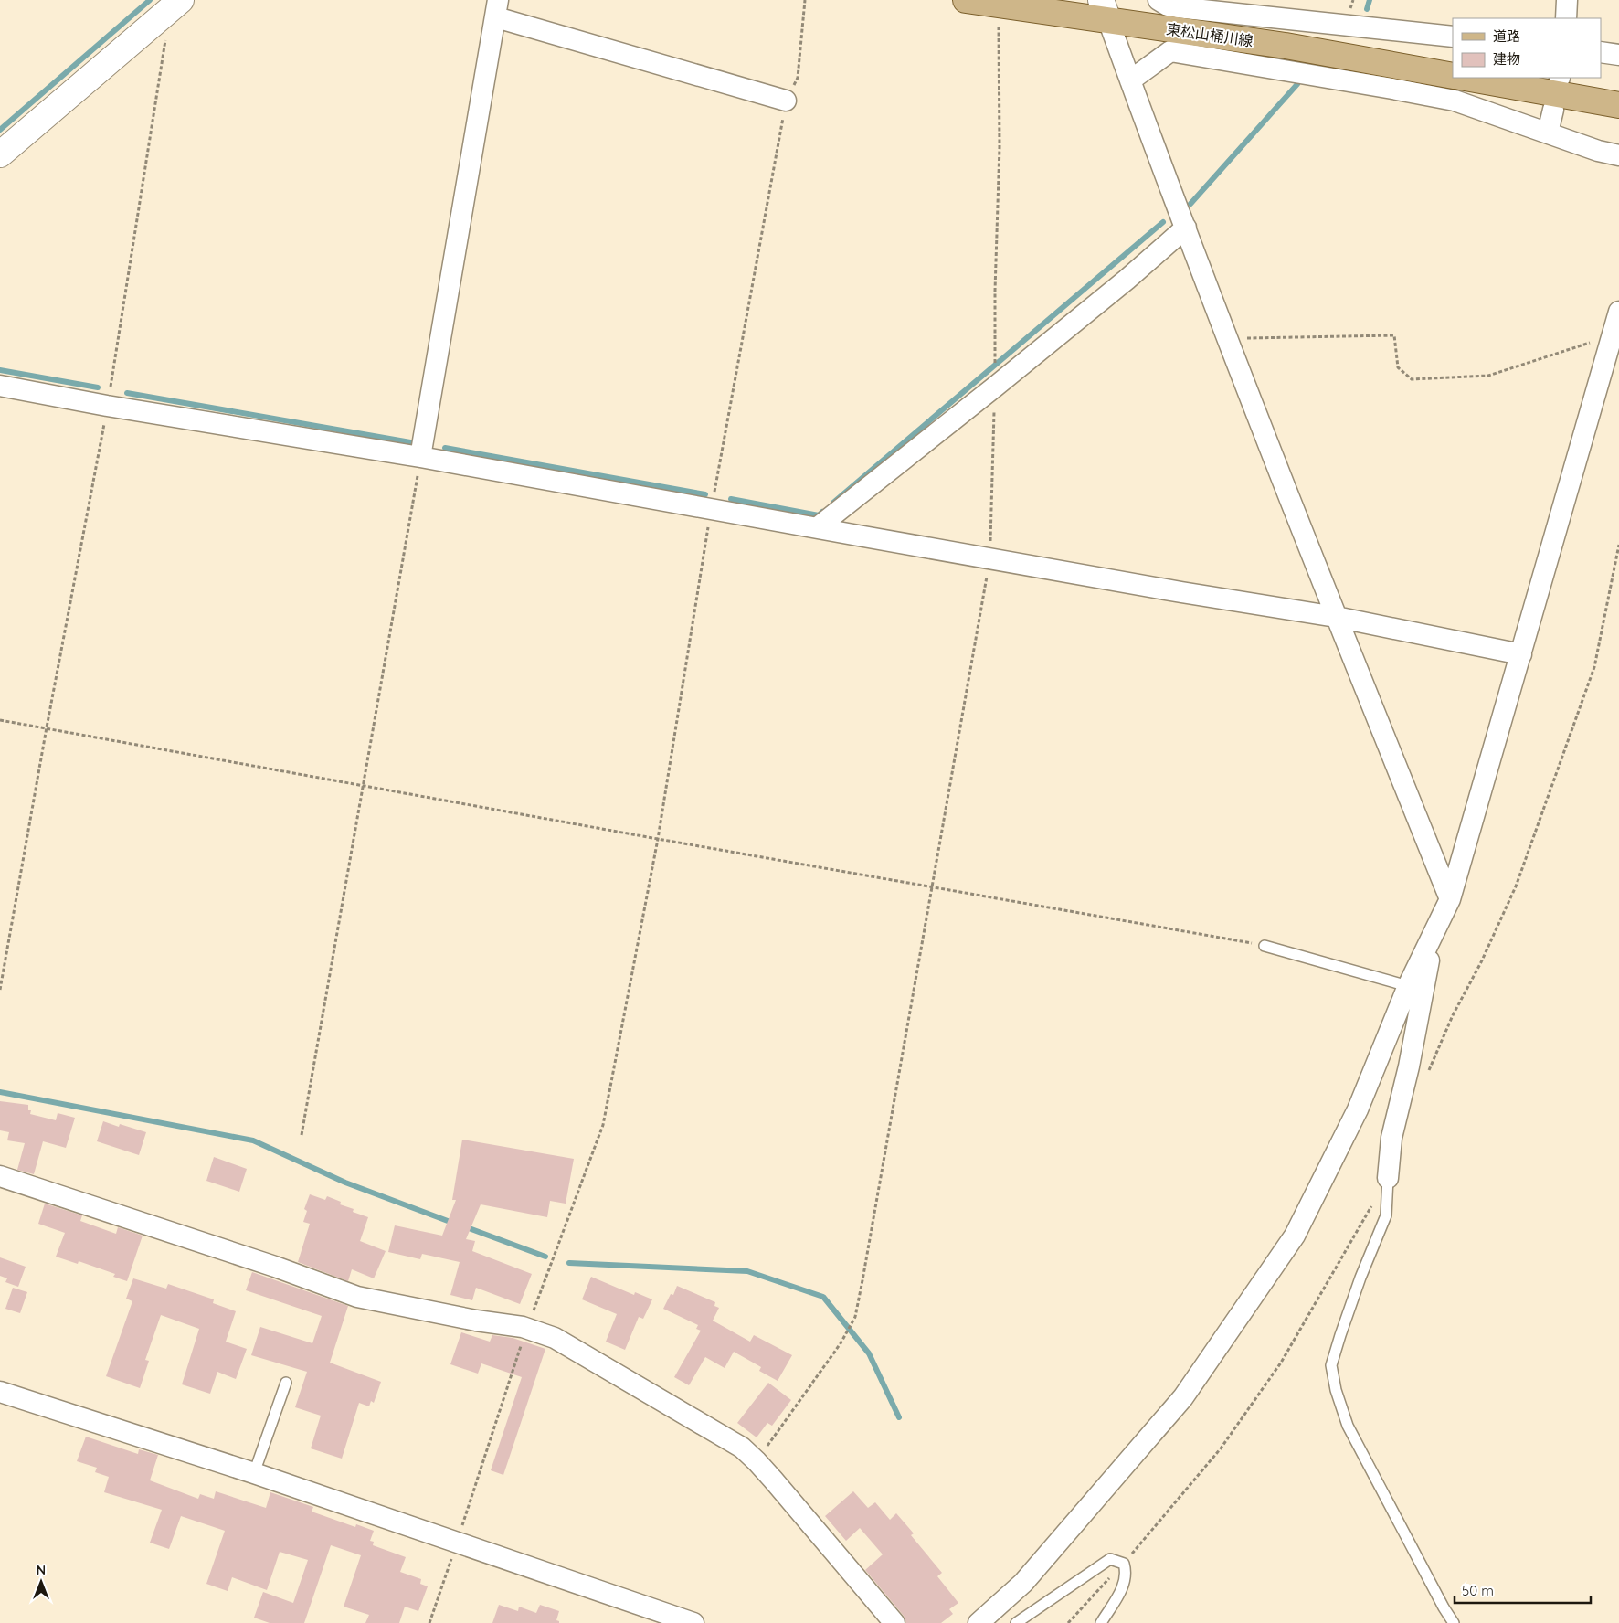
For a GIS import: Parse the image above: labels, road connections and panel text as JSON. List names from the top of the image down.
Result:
{
  "streets": {
    "main road": ["東松山桶川線"]
  },
  "legend": ["道路", "建物"],
  "scale_bar": "50 m",
  "north": "top"
}
